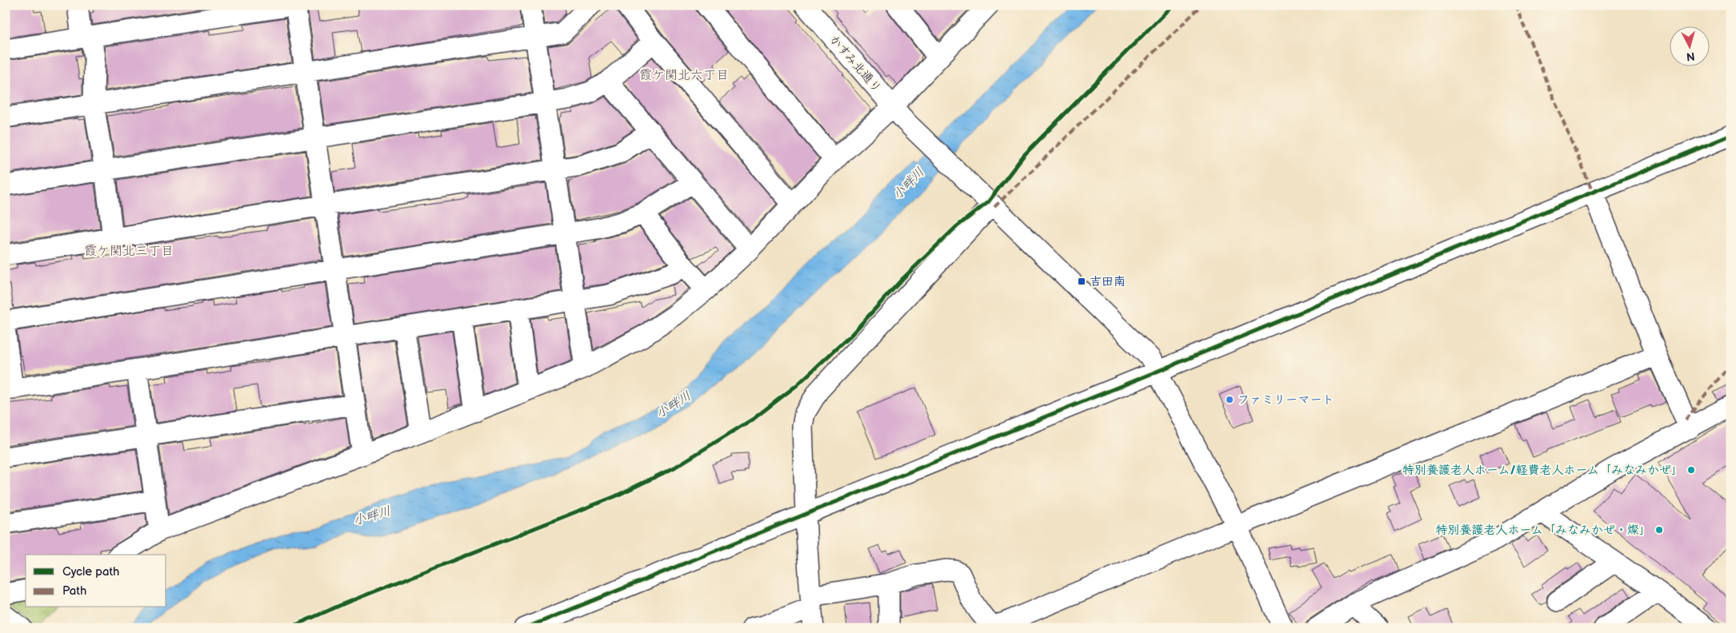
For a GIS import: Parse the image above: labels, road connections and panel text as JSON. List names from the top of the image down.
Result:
{
  "streets": {
    "street": ["かすみ北通り"]
  },
  "districts": ["霞ケ関北六丁目", "霞ケ関北三丁目"],
  "water": ["小畔川"],
  "places": {
    "transit": ["吉田南"],
    "other": ["ファミリーマート", "特別養護老人ホーム/軽費老人ホーム「みなみかぜ」", "特別養護老人ホーム「みなみかぜ・燦」"]
  },
  "legend": ["Cycle path", "Path"],
  "north": "bottom"
}
